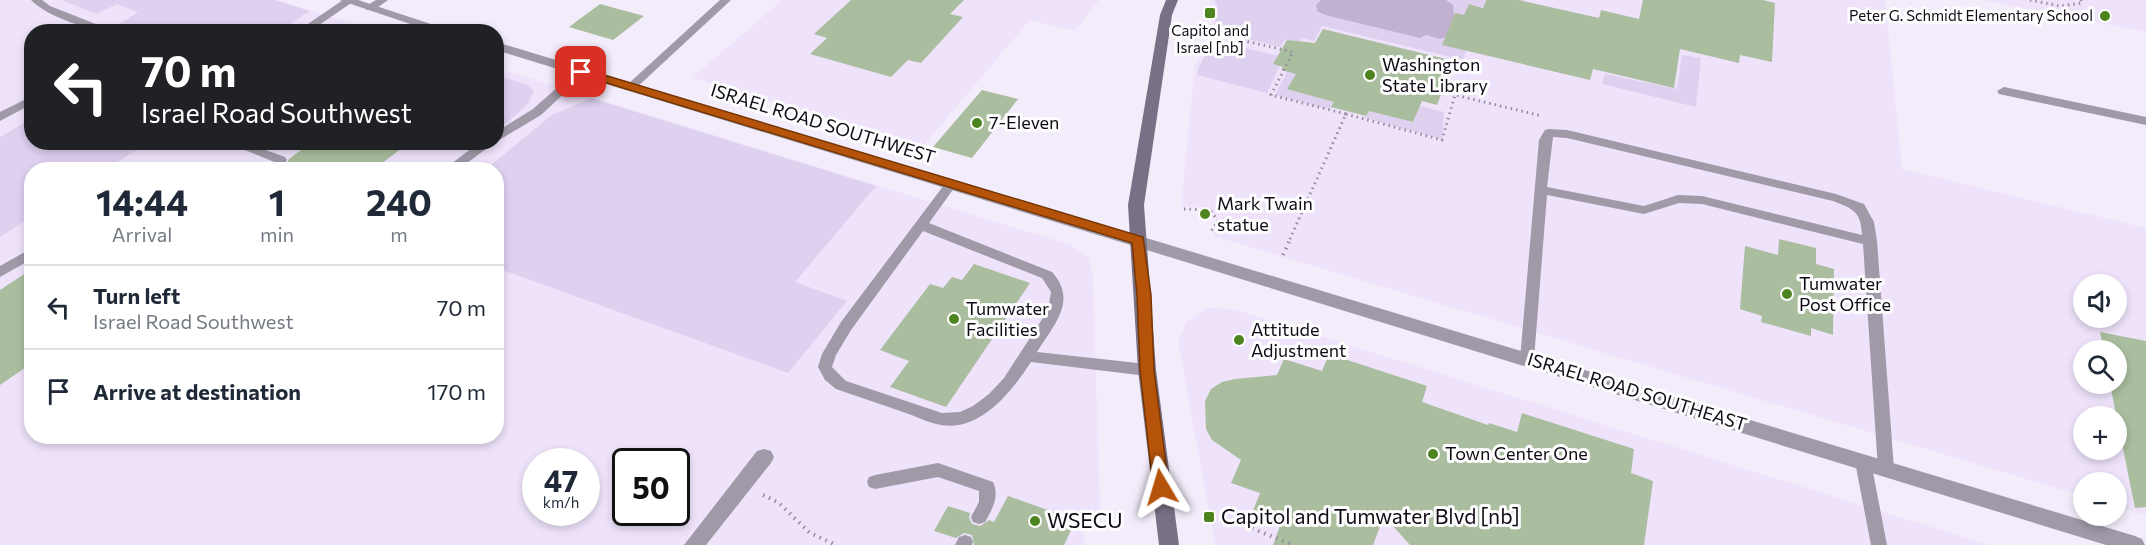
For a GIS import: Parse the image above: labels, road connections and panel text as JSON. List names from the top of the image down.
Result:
{
  "streets": {
    "street": ["ISRAEL ROAD SOUTHWEST", "ISRAEL ROAD SOUTHEAST"]
  },
  "crossings": [
    ["ISRAEL ROAD SOUTHWEST", "ISRAEL ROAD SOUTHEAST"]
  ],
  "places": {
    "transit": ["Capitol and Israel [nb]", "Capitol and Tumwater Blvd [nb]"],
    "other": [
      "Peter G. Schmidt Elementary School",
      "Washington State Library",
      "7-Eleven",
      "Mark Twain statue",
      "Tumwater Post Office",
      "Tumwater Facilities",
      "Attitude Adjustment",
      "Town Center One",
      "WSECU"
    ]
  },
  "page": {
    "turn": ["70 m", "Israel Road Southwest"],
    "eta": [
      "14:44",
      "Arrival",
      "1",
      "min",
      "240",
      "m"
    ],
    "list": [
      {
        "name": "Turn left",
        "note": "Israel Road Southwest",
        "value": "70 m"
      },
      {
        "name": "Arrive at destination",
        "value": "170 m"
      }
    ],
    "map_buttons": ["+", "−"],
    "speed": "47 km/h",
    "limit": "50"
  }
}
